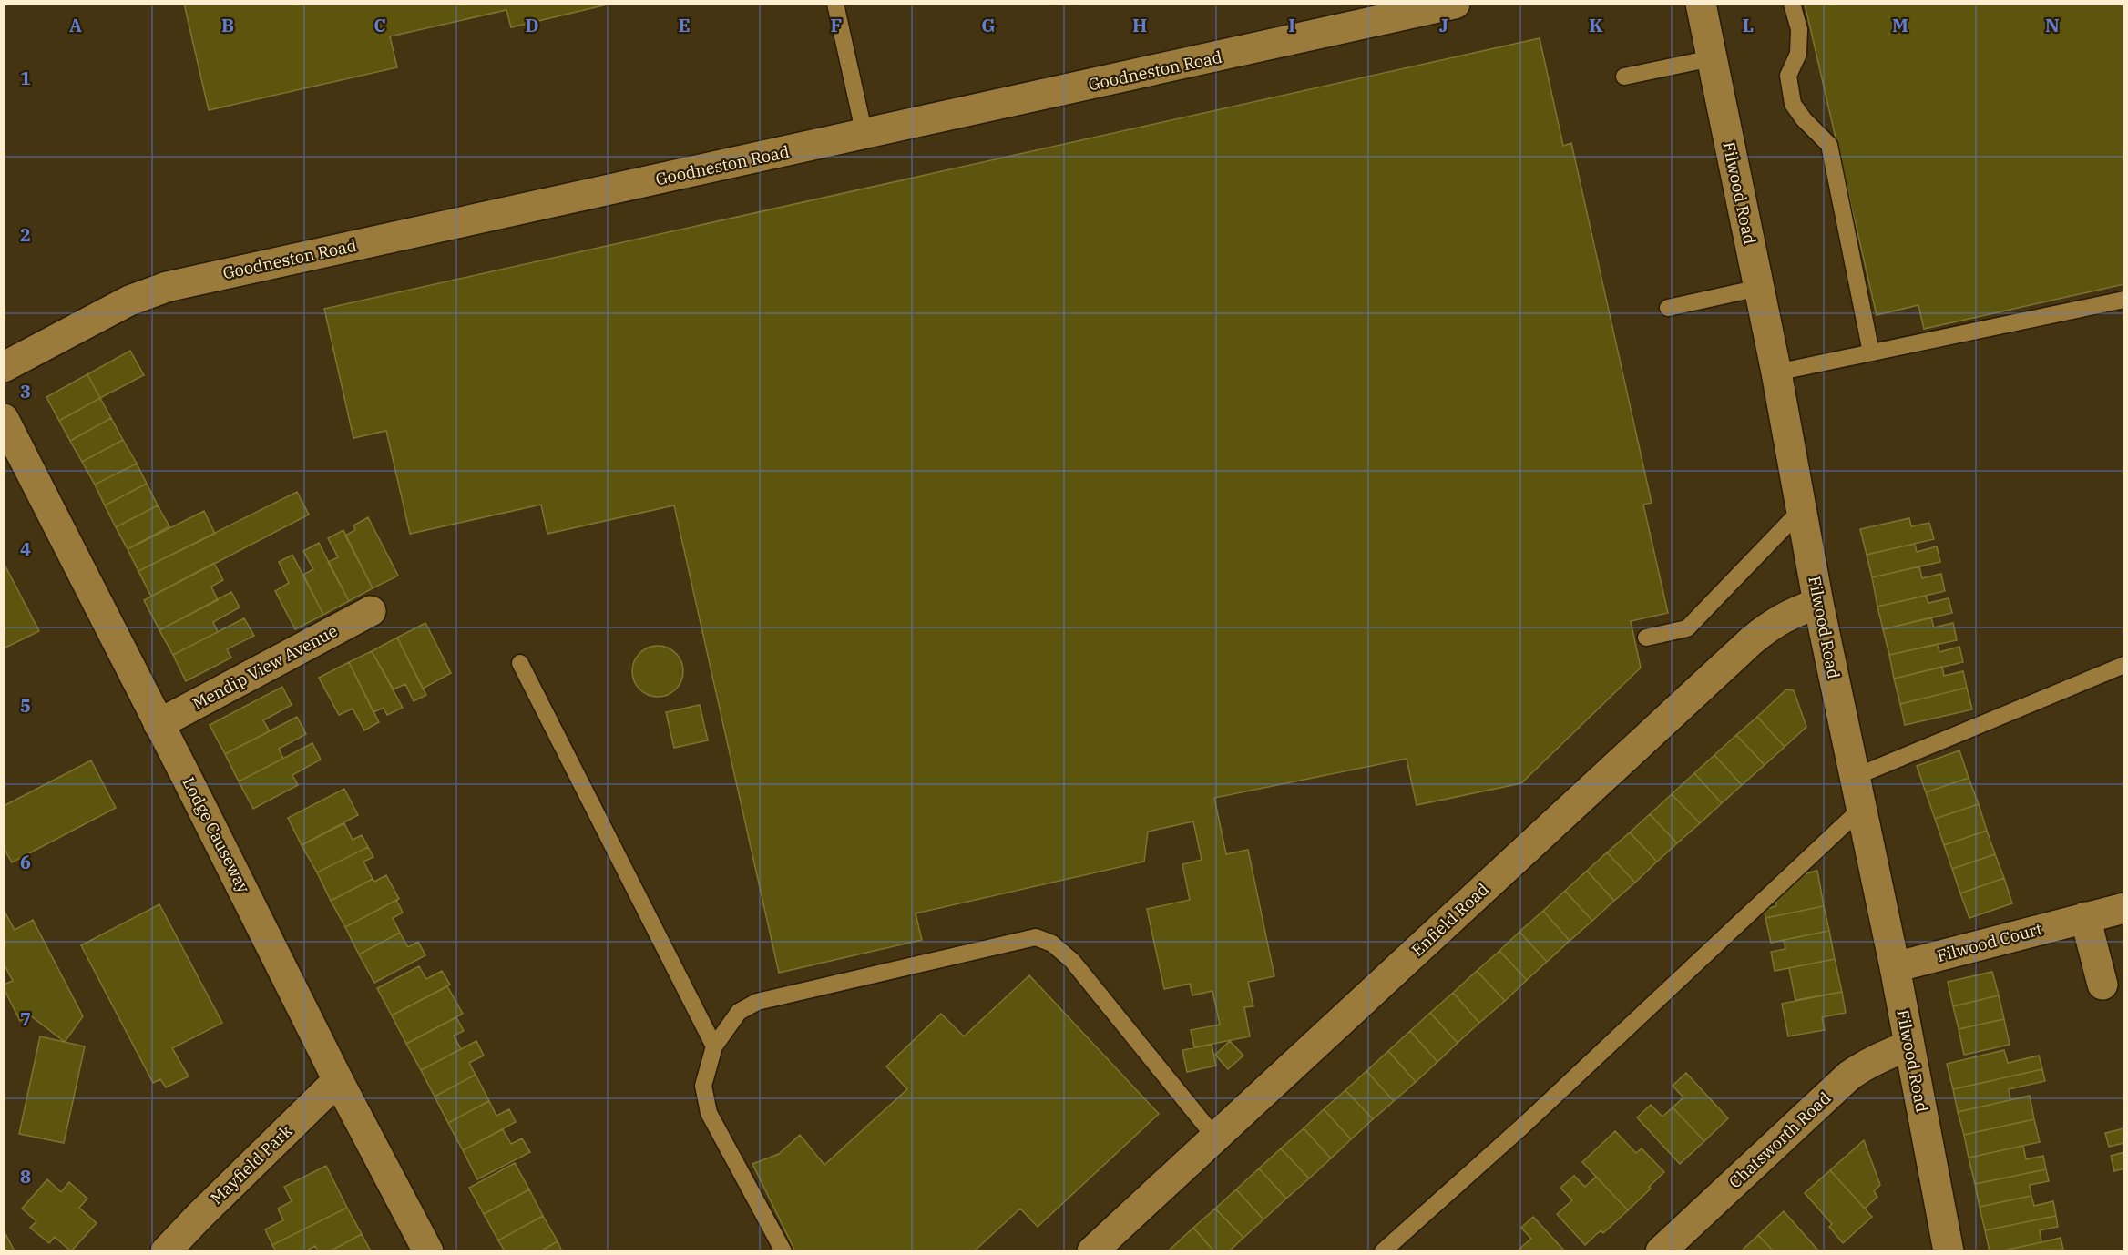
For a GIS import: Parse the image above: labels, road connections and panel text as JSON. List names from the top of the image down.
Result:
{
  "streets": {
    "street": [
      "Goodneston Road",
      "Filwood Road",
      "Mendip View Avenue",
      "Lodge Causeway",
      "Enfield Road",
      "Filwood Court",
      "Chatsworth Road",
      "Mayfield Park"
    ]
  },
  "crossings": [
    ["Filwood Road", "Enfield Road"],
    ["Filwood Road", "Filwood Court"],
    ["Filwood Road", "Chatsworth Road"],
    ["Mendip View Avenue", "Lodge Causeway"],
    ["Lodge Causeway", "Mayfield Park"]
  ],
  "grid": {
    "columns": [
      "A",
      "B",
      "C",
      "D",
      "E",
      "F",
      "G",
      "H",
      "I",
      "J",
      "K",
      "L",
      "M",
      "N"
    ],
    "rows": [
      "1",
      "2",
      "3",
      "4",
      "5",
      "6",
      "7",
      "8"
    ]
  }
}
